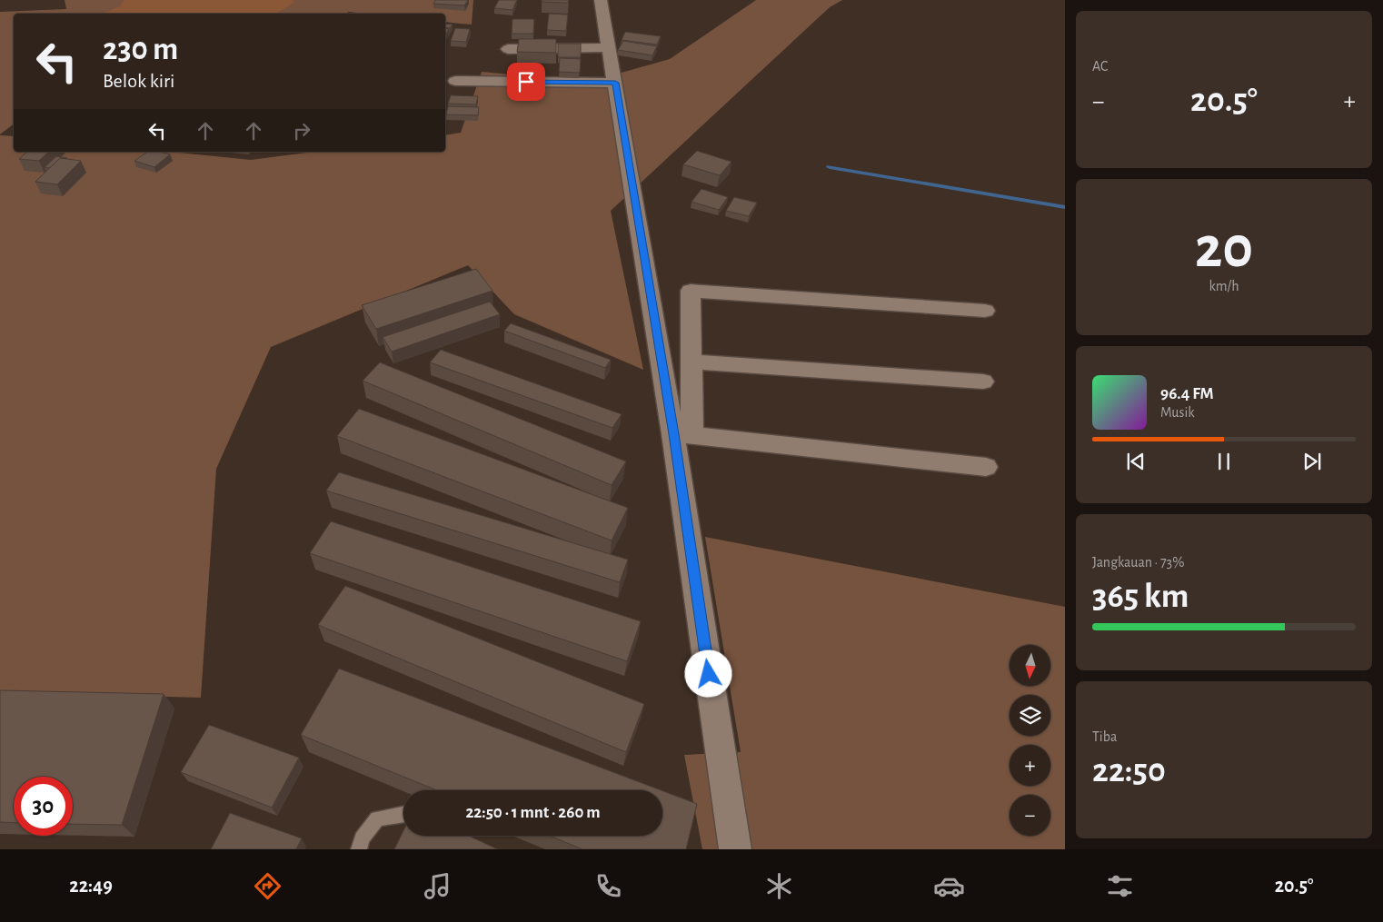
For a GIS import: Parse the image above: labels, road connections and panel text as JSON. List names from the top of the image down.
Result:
{
  "north": "bottom",
  "page": {
    "tile": [
      "AC",
      ["20", "km/h"],
      ["Jangkauan · 73%", "365 km"],
      ["Tiba", "22:50"]
    ],
    "turn": ["230 m", "Belok kiri"],
    "heat": ["−", "20.5°", "+"],
    "song": ["96.4 FM", "Musik"],
    "map_buttons": ["+", "−"],
    "limit": "30",
    "trip": "22:50 · 1 mnt · 260 m",
    "tabs": ["22:49", "20.5°"]
  }
}
